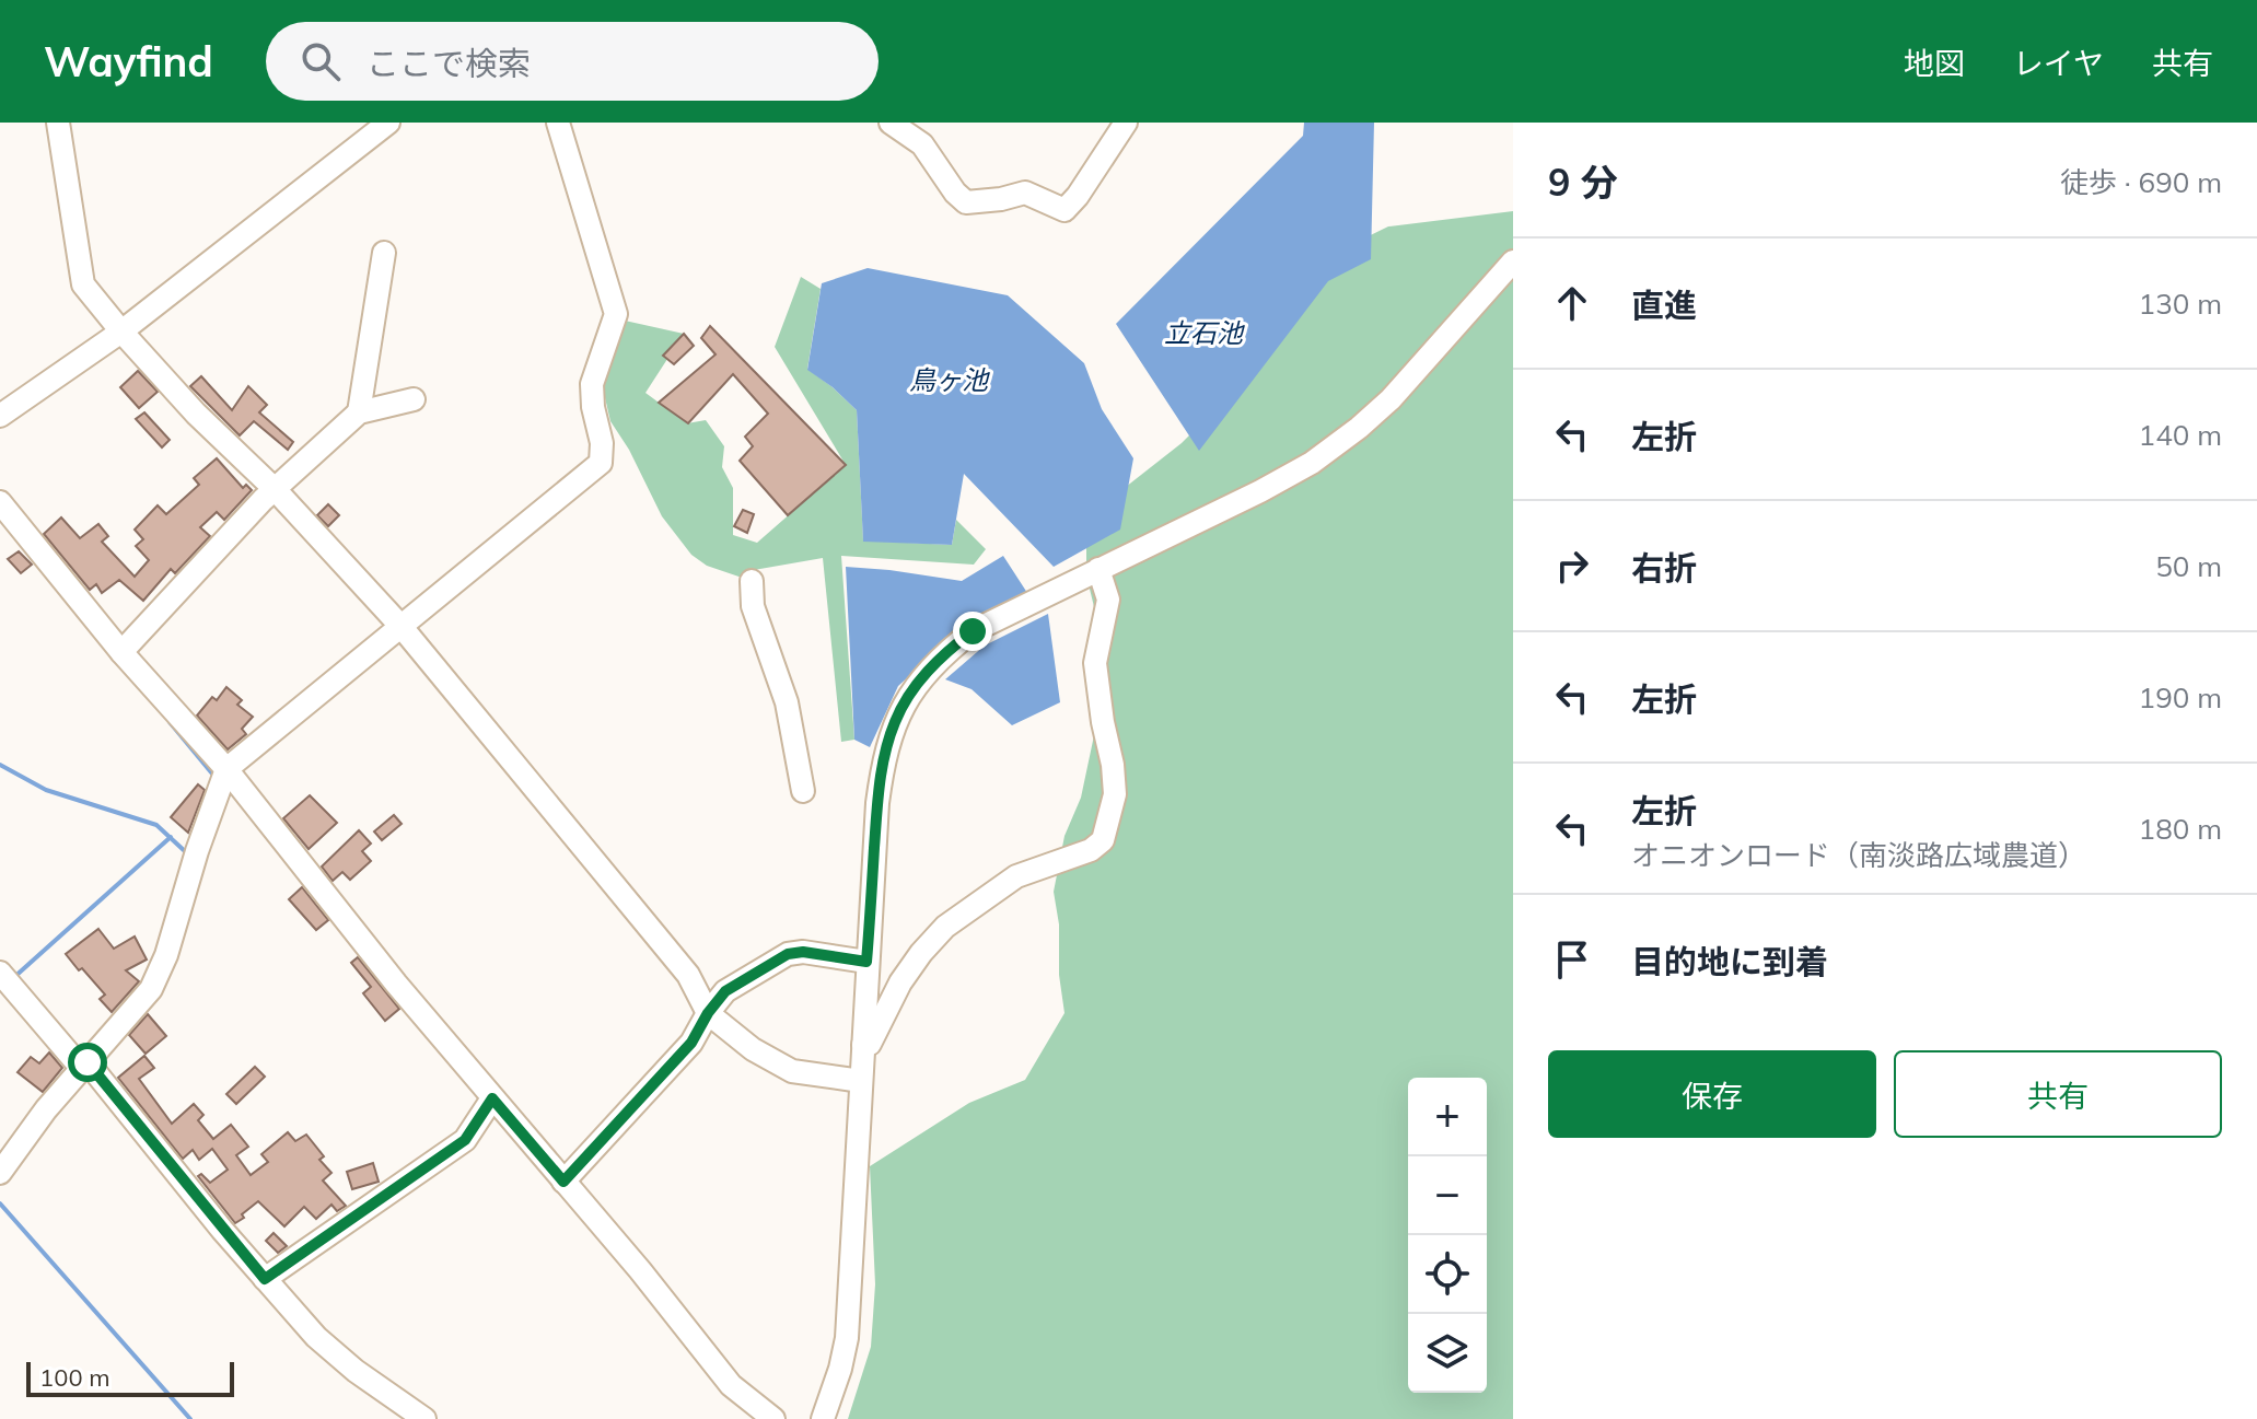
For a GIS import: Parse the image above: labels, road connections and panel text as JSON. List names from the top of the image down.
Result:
{
  "water": ["立石池", "鳥ヶ池"],
  "scale_bar": "100 m",
  "page": {
    "header": "Wayfind",
    "search": "ここで検索",
    "nav": ["地図", "レイヤ", "共有"],
    "heading": ["9 分", "徒歩 · 690 m"],
    "list": [
      ["直進", "130 m"],
      ["左折", "140 m"],
      ["右折", "50 m"],
      ["左折", "190 m"],
      ["左折", "オニオンロード（南淡路広域農道）", "180 m"],
      "目的地に到着"
    ],
    "buttons": ["保存", "共有"],
    "map_buttons": ["+", "−"],
    "scale": "100 m"
  }
}
